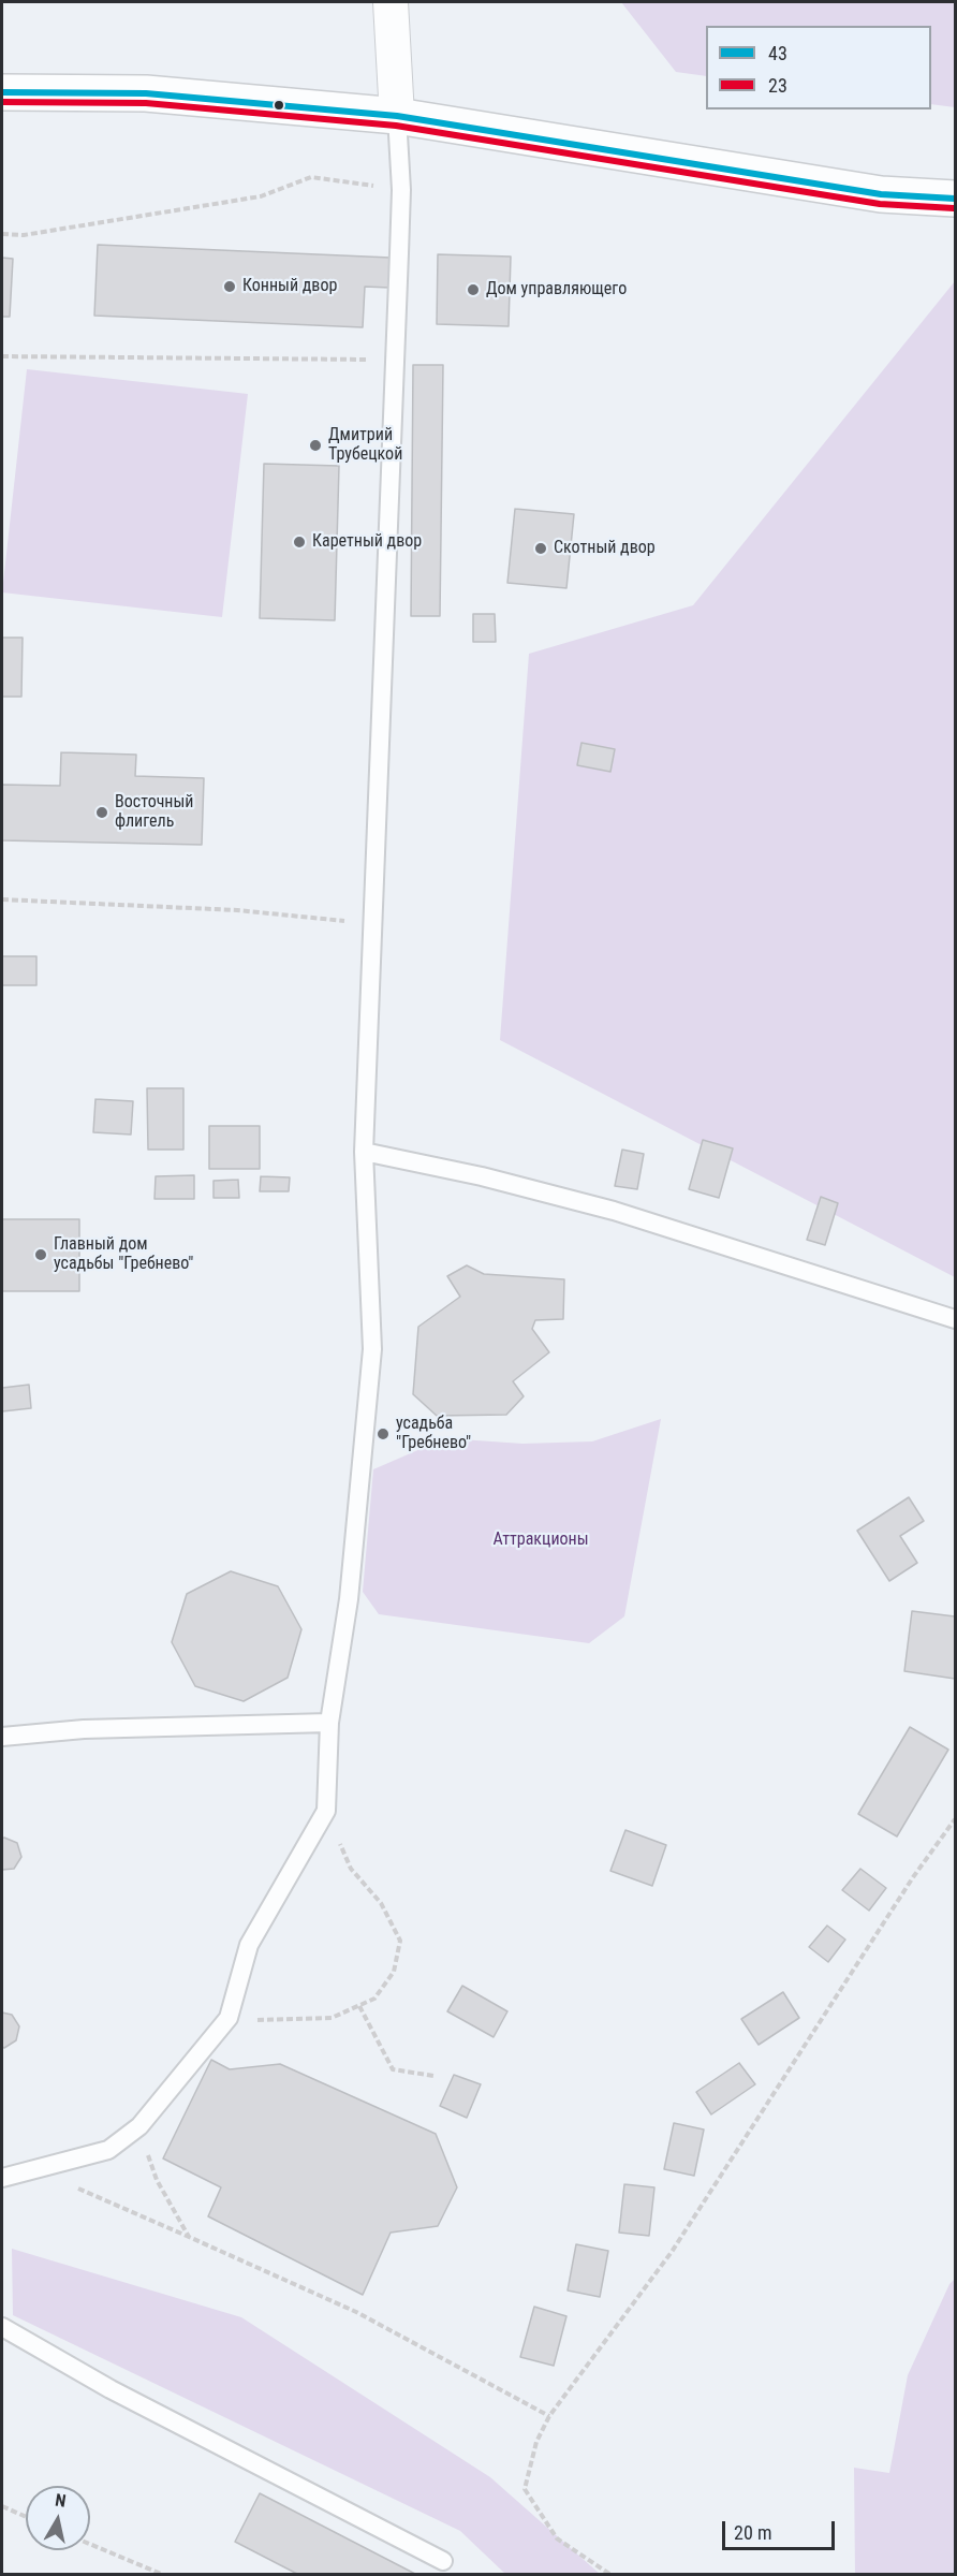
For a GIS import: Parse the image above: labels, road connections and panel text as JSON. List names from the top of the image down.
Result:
{
  "parks": ["Аттракционы"],
  "places": [
    "Конный двор",
    "Дом управляющего",
    "Дмитрий Трубецкой",
    "Каретный двор",
    "Скотный двор",
    "Восточный флигель",
    "Главный дом усадьбы \"Гребнево\"",
    "усадьба \"Гребнево\""
  ],
  "lines": ["transit line 43", "transit line 23"],
  "legend": ["43", "23"],
  "scale_bar": "20 m",
  "north": "top"
}
